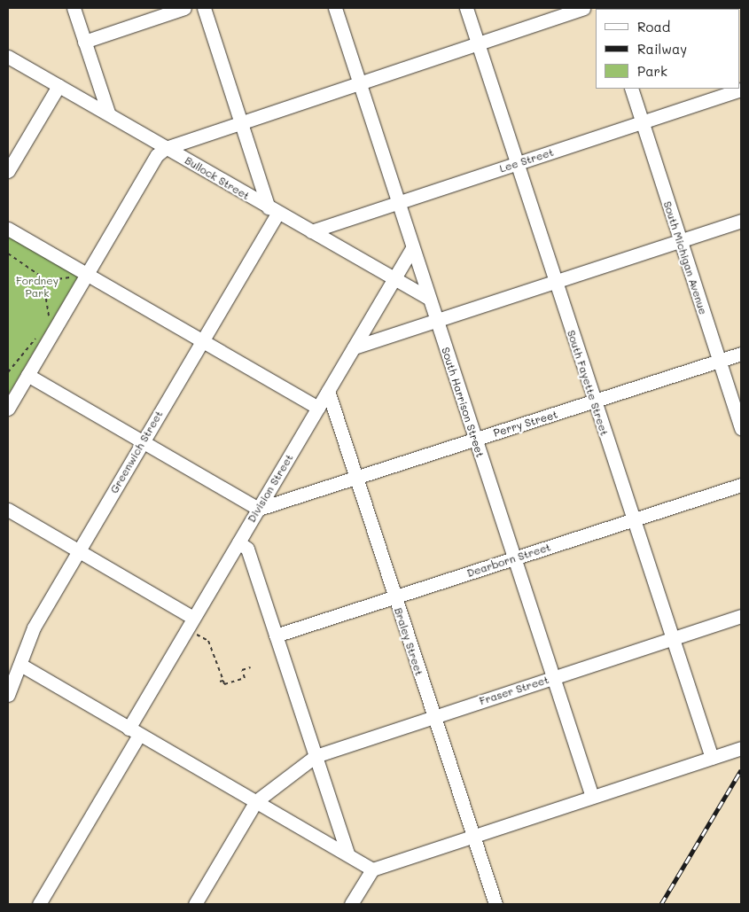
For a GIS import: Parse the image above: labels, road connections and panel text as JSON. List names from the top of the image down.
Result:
{
  "streets": {
    "street": [
      "Lee Street",
      "Bullock Street",
      "South Michigan Avenue",
      "South Fayette Street",
      "South Harrison Street",
      "Perry Street",
      "Greenwich Street",
      "Division Street",
      "Dearborn Street",
      "Braley Street",
      "Fraser Street"
    ]
  },
  "crossings": [
    ["Lee Street", "Bullock Street"],
    ["Lee Street", "South Michigan Avenue"],
    ["Lee Street", "South Fayette Street"],
    ["Lee Street", "South Harrison Street"],
    ["Bullock Street", "South Harrison Street"],
    ["Bullock Street", "Greenwich Street"],
    ["Bullock Street", "Division Street"],
    ["South Michigan Avenue", "Perry Street"],
    ["South Fayette Street", "Perry Street"],
    ["South Fayette Street", "Dearborn Street"],
    ["South Fayette Street", "Fraser Street"],
    ["South Harrison Street", "Perry Street"],
    ["South Harrison Street", "Division Street"],
    ["South Harrison Street", "Dearborn Street"],
    ["South Harrison Street", "Fraser Street"],
    ["Perry Street", "Division Street"],
    ["Perry Street", "Braley Street"],
    ["Division Street", "Braley Street"],
    ["Dearborn Street", "Braley Street"],
    ["Braley Street", "Fraser Street"]
  ],
  "parks": ["Fordney Park"],
  "legend": ["Road", "Railway", "Park"]
}
